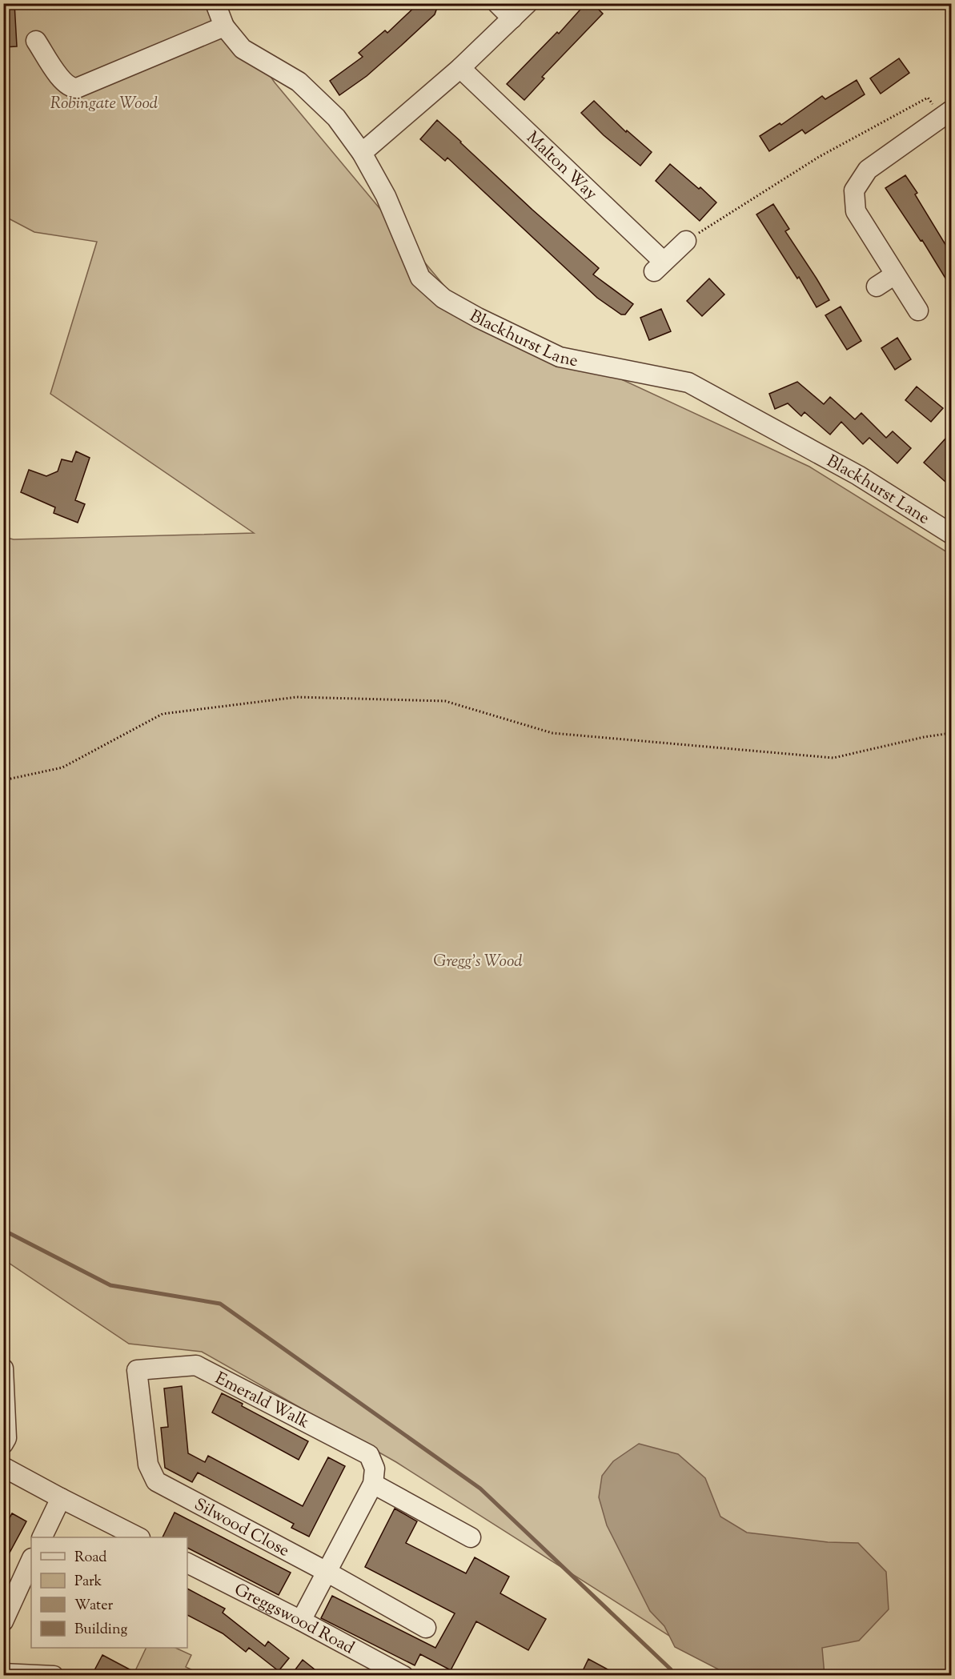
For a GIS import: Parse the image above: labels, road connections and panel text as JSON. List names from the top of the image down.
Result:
{
  "streets": {
    "street": [
      "Malton Way",
      "Blackhurst Lane",
      "Emerald Walk",
      "Silwood Close",
      "Greggswood Road"
    ]
  },
  "crossings": [
    ["Emerald Walk", "Silwood Close"]
  ],
  "parks": ["Robingate Wood", "Gregg's Wood"],
  "legend": [
    "Road",
    "Park",
    "Water",
    "Building"
  ]
}
